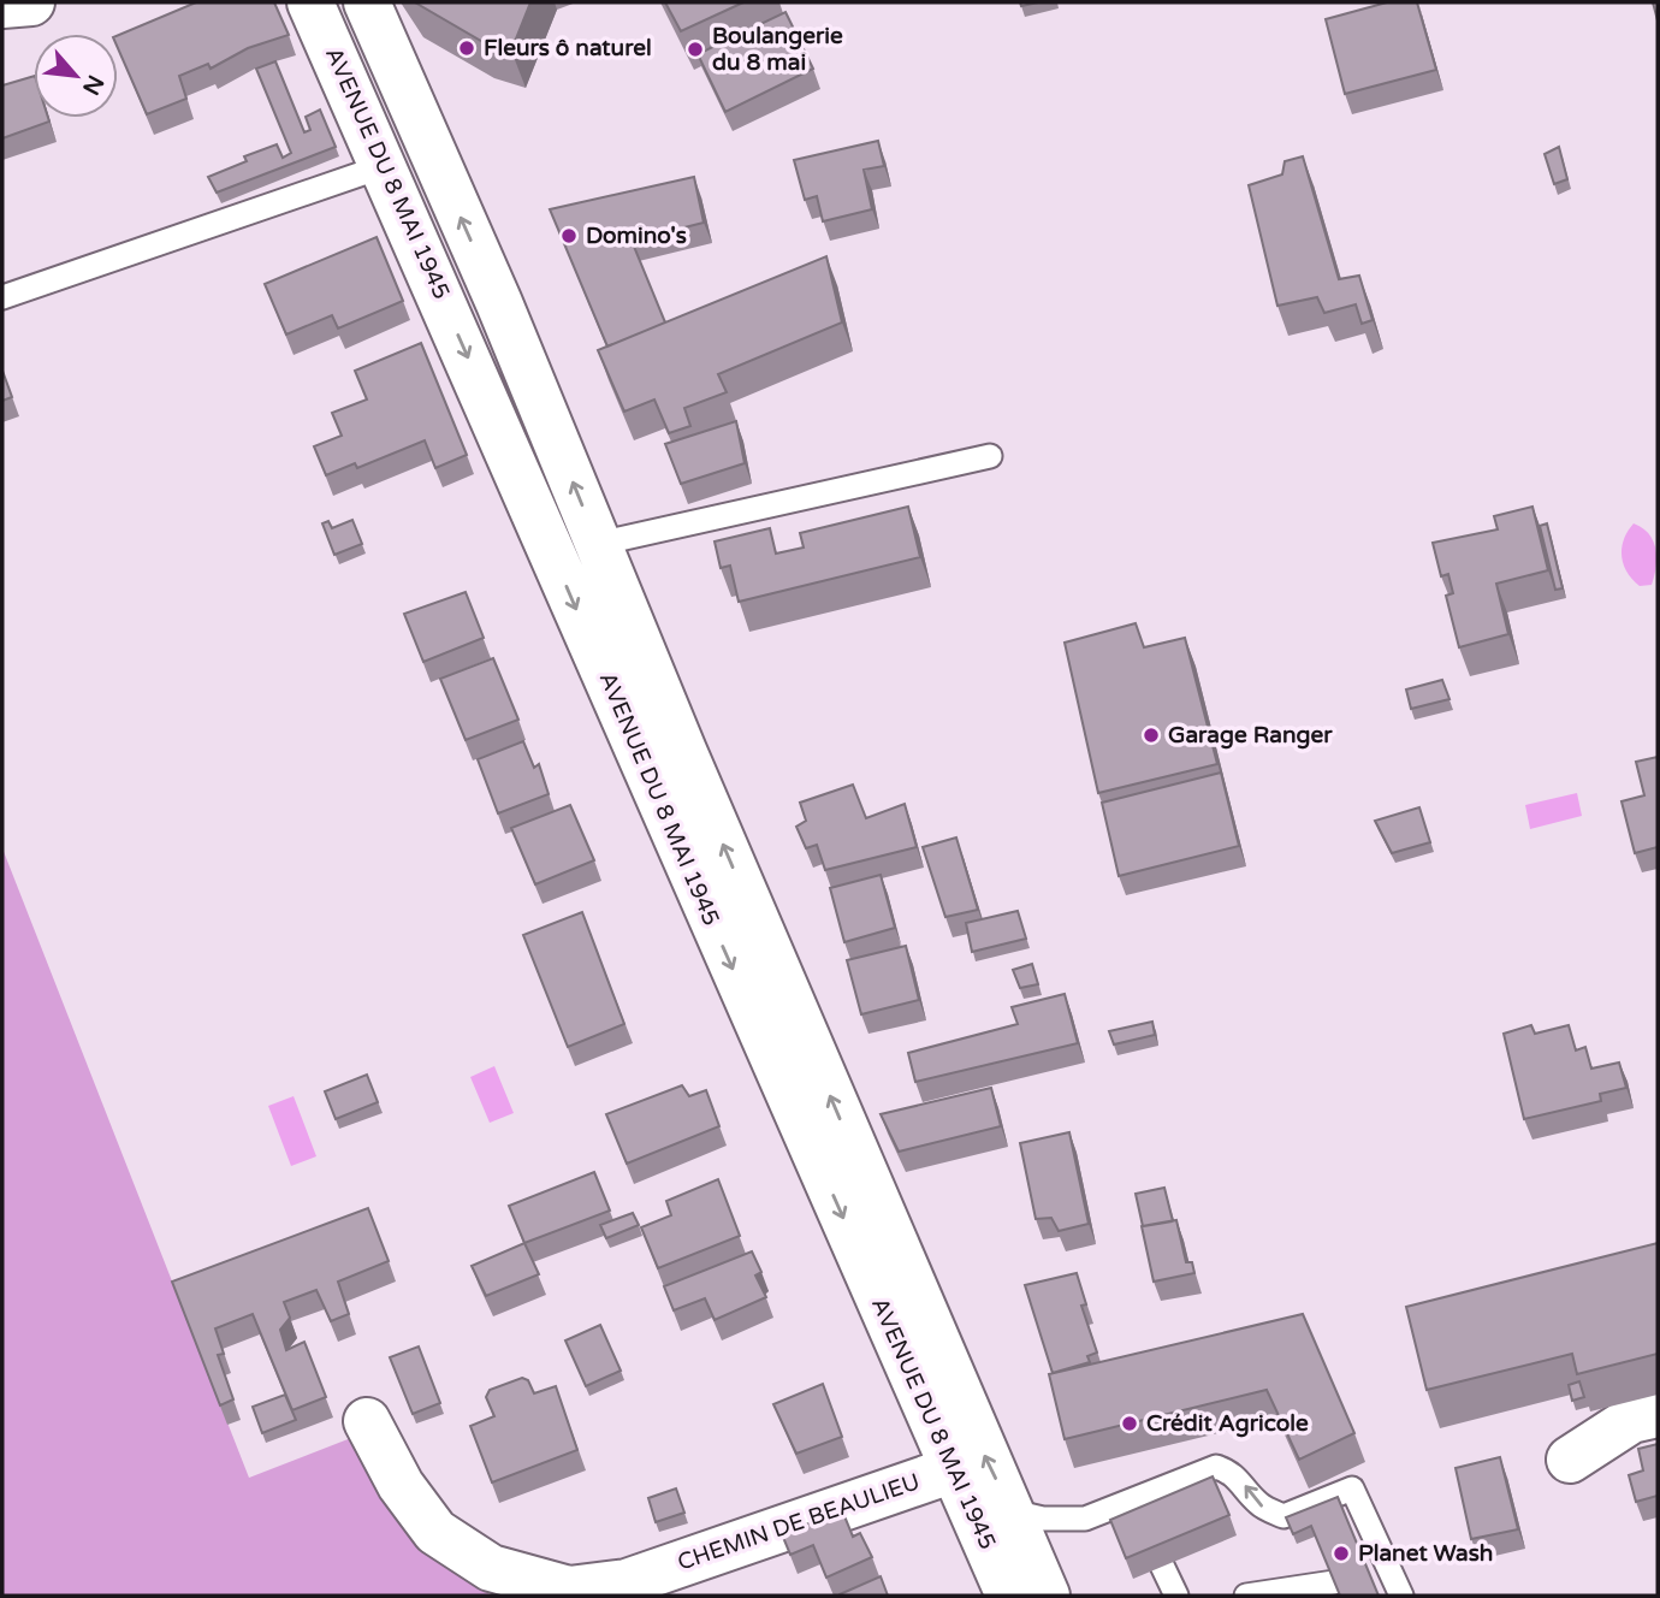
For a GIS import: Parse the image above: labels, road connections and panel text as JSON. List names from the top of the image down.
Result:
{
  "streets": {
    "main road": ["AVENUE DU 8 MAI 1945", "CHEMIN DE BEAULIEU"]
  },
  "crossings": [
    ["AVENUE DU 8 MAI 1945", "CHEMIN DE BEAULIEU"]
  ],
  "places": [
    "Fleurs ô naturel",
    "Boulangerie du 8 mai",
    "Domino's",
    "Garage Ranger",
    "Crédit Agricole",
    "Planet Wash"
  ],
  "north": "bottom right"
}
